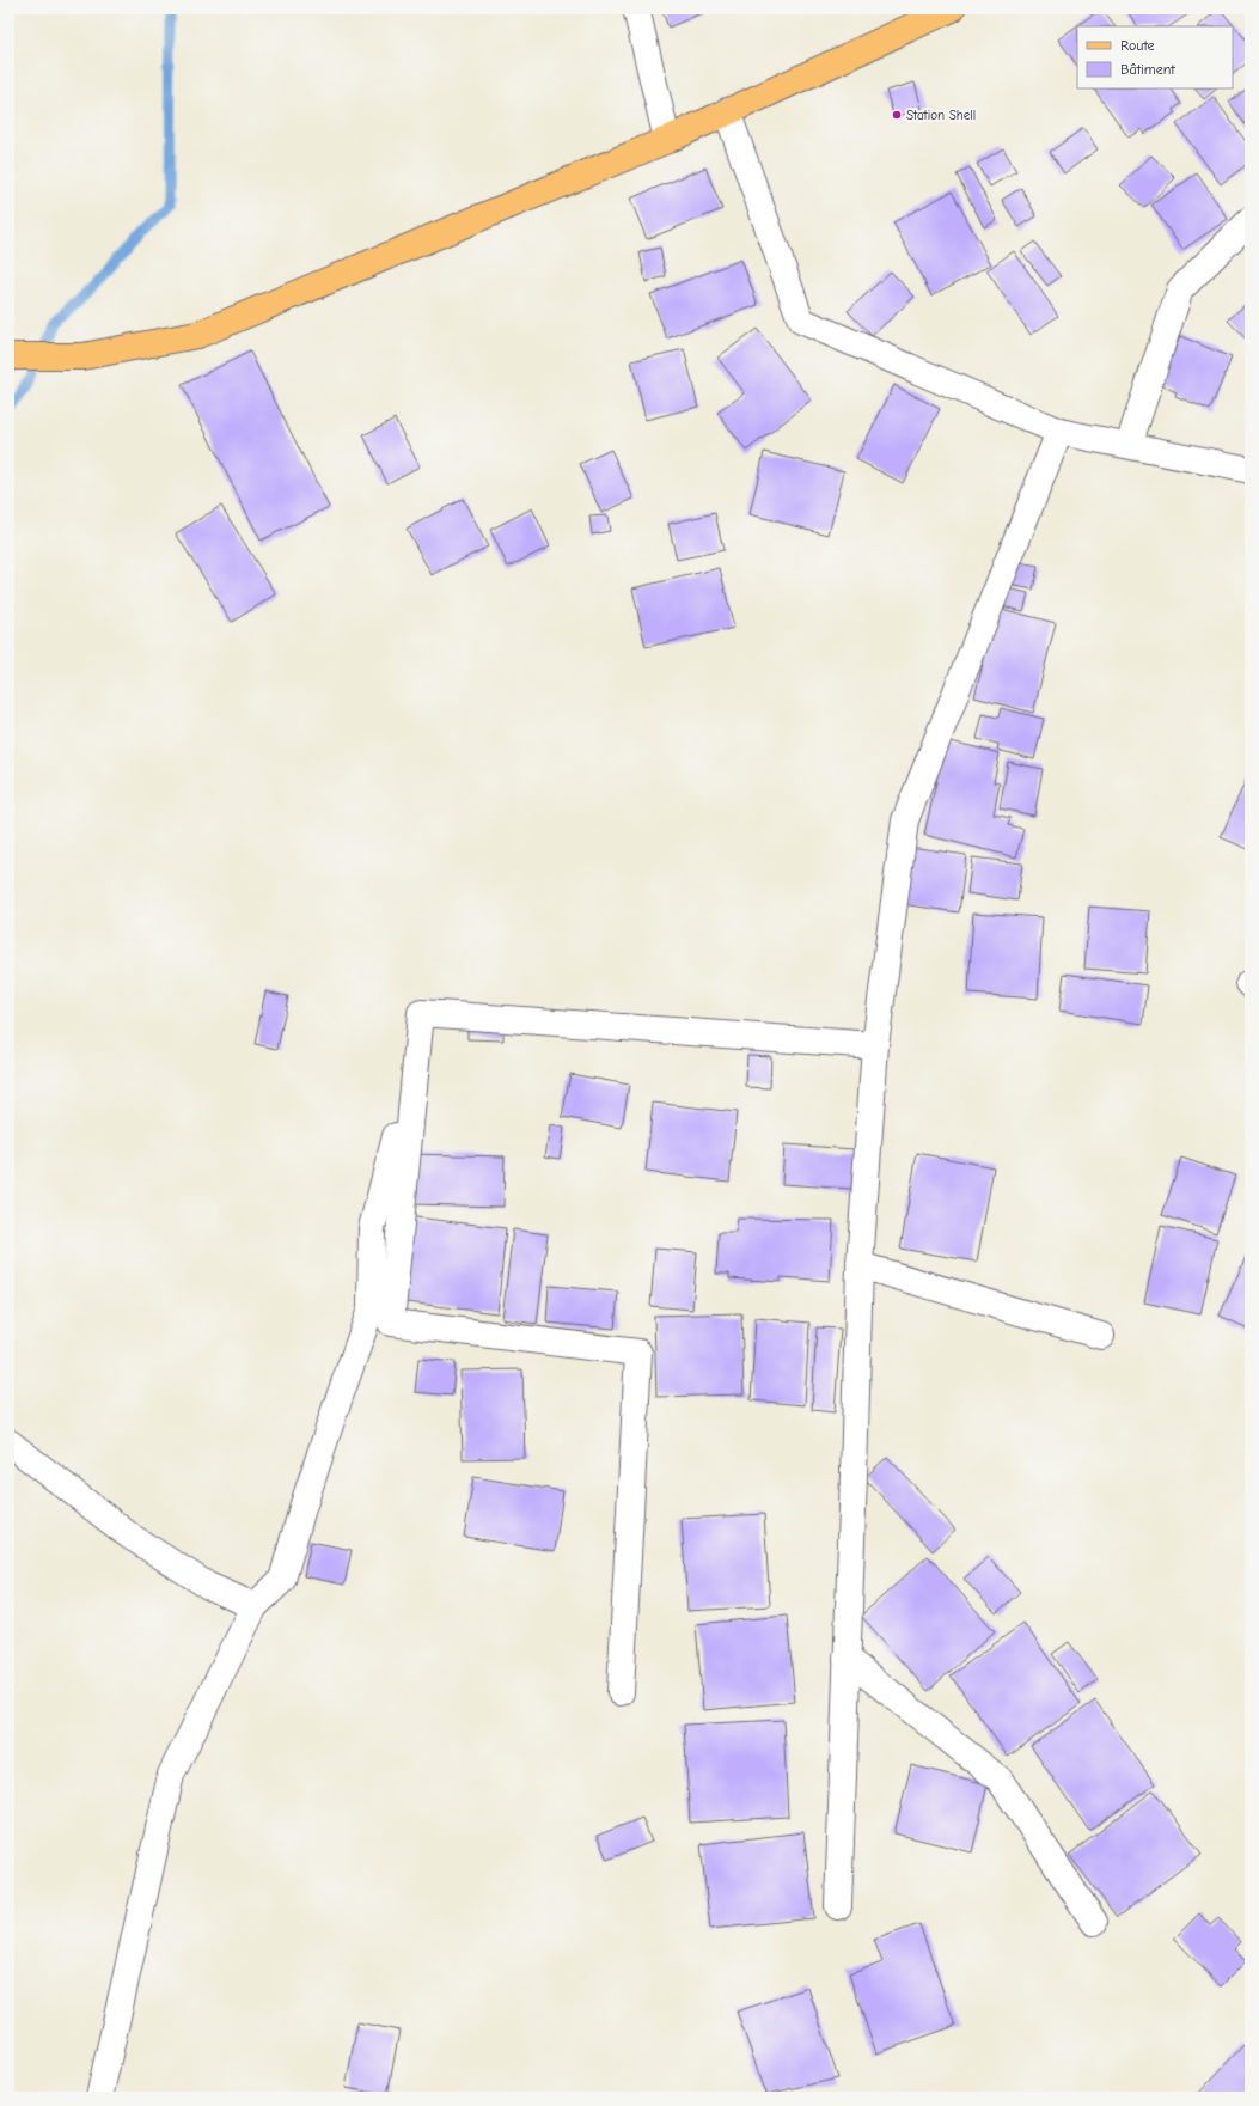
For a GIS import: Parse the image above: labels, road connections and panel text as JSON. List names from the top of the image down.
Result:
{
  "places": ["Station Shell"],
  "legend": ["Route", "Bâtiment"]
}
